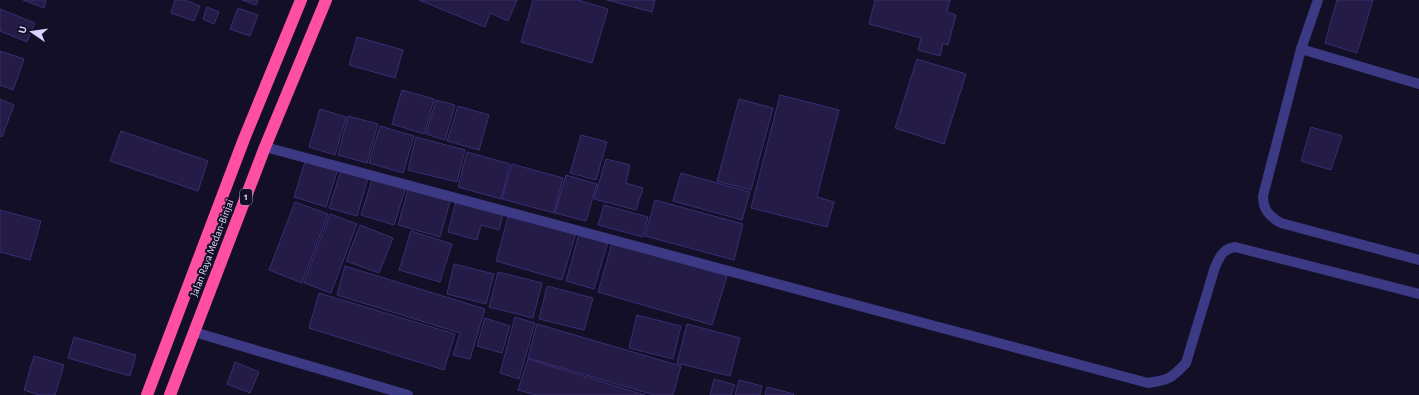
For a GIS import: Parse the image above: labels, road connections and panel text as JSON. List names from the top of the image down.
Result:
{
  "streets": {
    "highway": ["1", "Jalan Raya Medan-Binjai"]
  },
  "north": "left"
}
